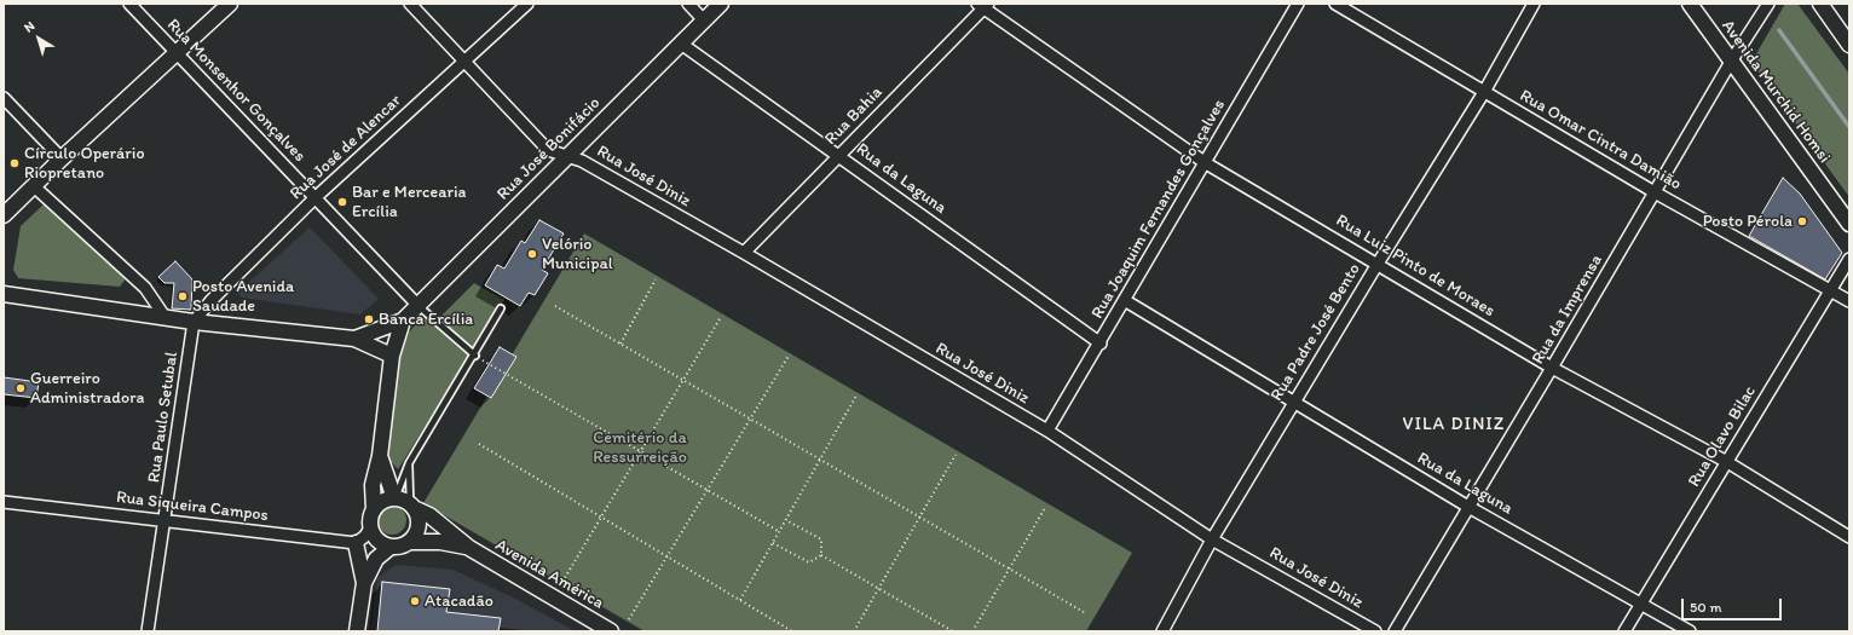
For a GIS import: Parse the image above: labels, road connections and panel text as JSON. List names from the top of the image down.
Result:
{
  "streets": {
    "street": [
      "Rua Monsenhor Gonçalves",
      "Avenida Murchid Homsi",
      "Rua Bahia",
      "Rua Omar Cintra Damião",
      "Rua José de Alencar",
      "Rua José Bonifácio",
      "Rua José Diniz",
      "Rua da Laguna",
      "Rua Joaquim Fernandes Gonçalves",
      "Rua Luiz Pinto de Moraes",
      "Rua da Imprensa",
      "Rua Padre José Bento",
      "Rua Paulo Setubal",
      "Rua Olavo Bilac",
      "Rua Siqueira Campos",
      "Avenida América"
    ]
  },
  "crossings": [
    ["Rua Monsenhor Gonçalves", "Rua José de Alencar"],
    ["Rua Monsenhor Gonçalves", "Rua José Bonifácio"],
    ["Avenida Murchid Homsi", "Rua da Imprensa"],
    ["Rua Bahia", "Rua José Diniz"],
    ["Rua Bahia", "Rua da Laguna"],
    ["Rua Bahia", "Rua Luiz Pinto de Moraes"],
    ["Rua Omar Cintra Damião", "Rua da Imprensa"],
    ["Rua Omar Cintra Damião", "Rua Padre José Bento"],
    ["Rua Omar Cintra Damião", "Rua Olavo Bilac"],
    ["Rua José de Alencar", "Rua José Diniz"],
    ["Rua José de Alencar", "Rua Paulo Setubal"],
    ["Rua José Bonifácio", "Rua José Diniz"],
    ["Rua José Bonifácio", "Rua da Laguna"],
    ["Rua José Diniz", "Rua Joaquim Fernandes Gonçalves"],
    ["Rua José Diniz", "Rua Padre José Bento"],
    ["Rua da Laguna", "Rua Joaquim Fernandes Gonçalves"],
    ["Rua da Laguna", "Rua da Imprensa"],
    ["Rua da Laguna", "Rua Padre José Bento"],
    ["Rua da Laguna", "Rua Olavo Bilac"],
    ["Rua Joaquim Fernandes Gonçalves", "Rua Luiz Pinto de Moraes"],
    ["Rua Luiz Pinto de Moraes", "Rua da Imprensa"],
    ["Rua Luiz Pinto de Moraes", "Rua Padre José Bento"],
    ["Rua Luiz Pinto de Moraes", "Rua Olavo Bilac"],
    ["Rua Paulo Setubal", "Rua Siqueira Campos"]
  ],
  "districts": ["VILA DINIZ"],
  "parks": ["Cemitério da Ressurreição"],
  "places": [
    "Círculo Operário Riopretano",
    "Bar e Mercearia Ercília",
    "Posto Pérola",
    "Velório Municipal",
    "Posto Avenida Saudade",
    "Banca Ercília",
    "Guerreiro Administradora",
    "Atacadão"
  ],
  "scale_bar": "50 m",
  "north": "top left"
}
